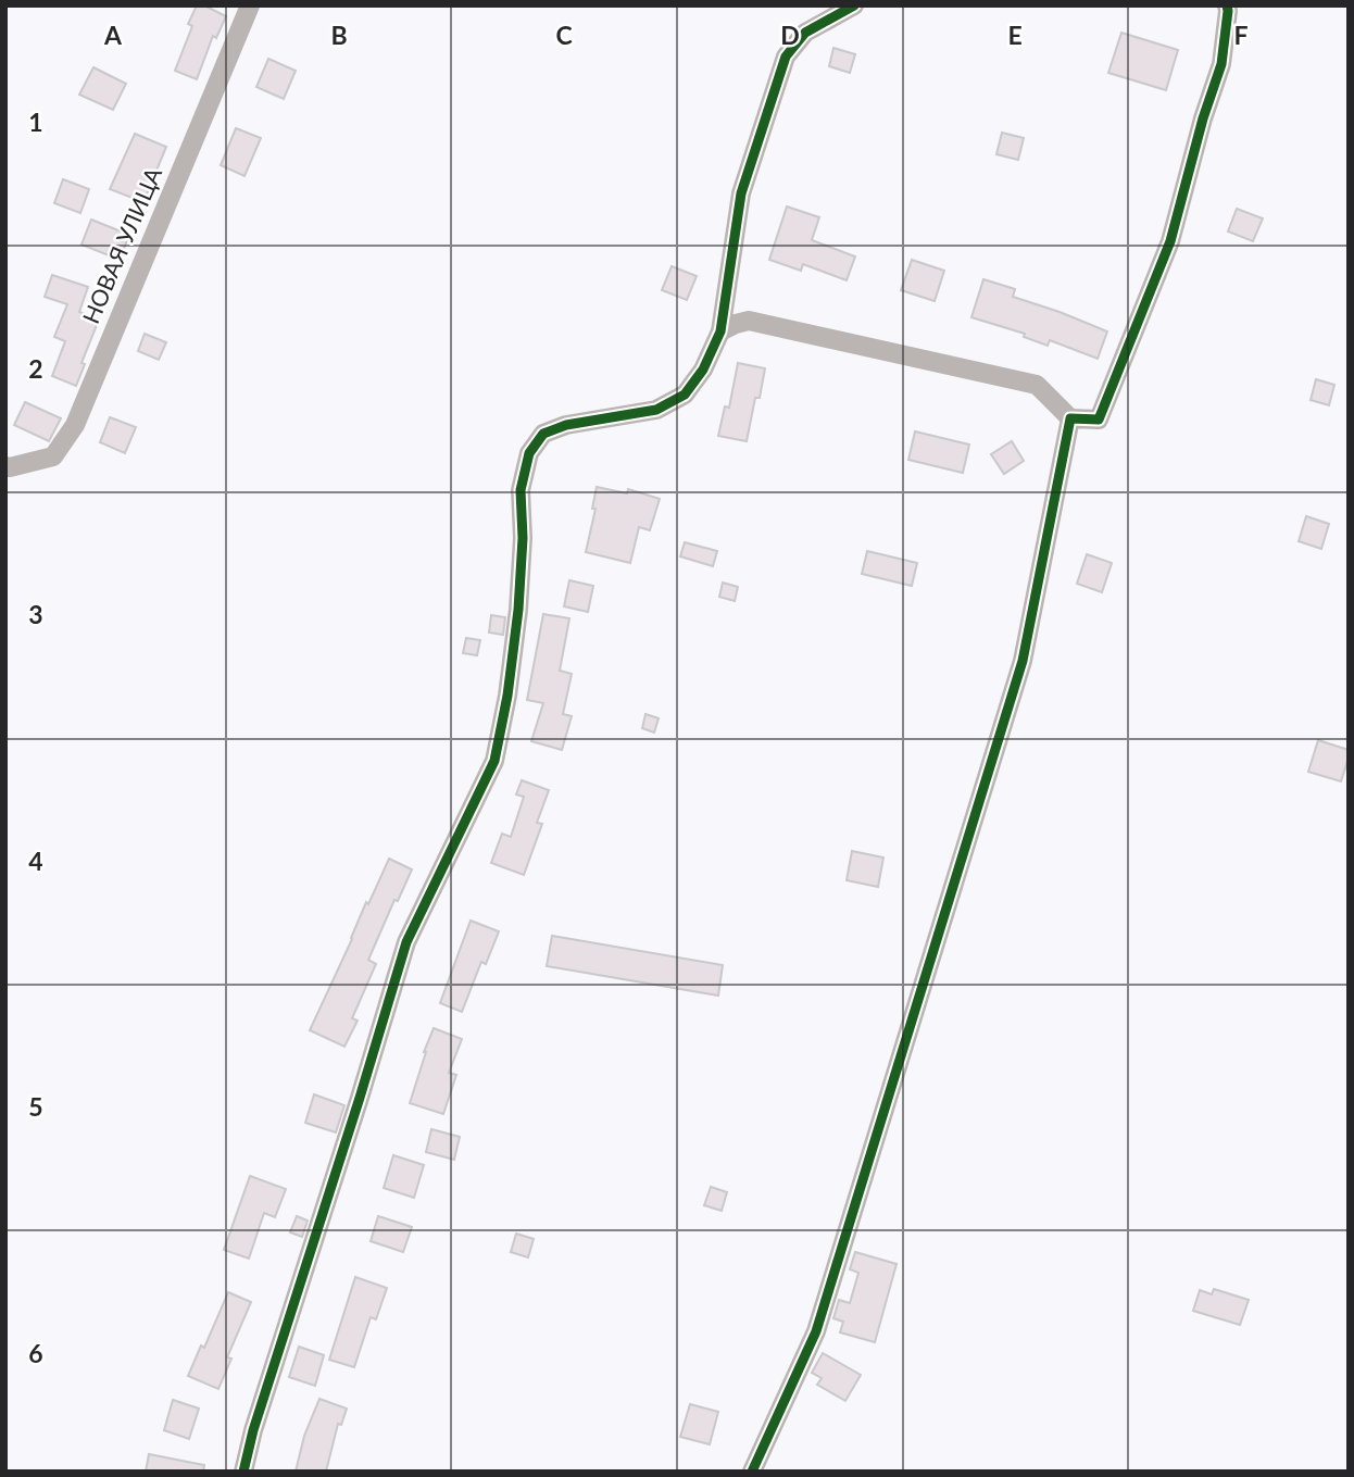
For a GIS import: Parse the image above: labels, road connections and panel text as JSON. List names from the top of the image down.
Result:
{
  "streets": {
    "street": ["НОВАЯ УЛИЦА"]
  },
  "grid": {
    "columns": [
      "A",
      "B",
      "C",
      "D",
      "E",
      "F"
    ],
    "rows": [
      "1",
      "2",
      "3",
      "4",
      "5",
      "6"
    ]
  }
}
